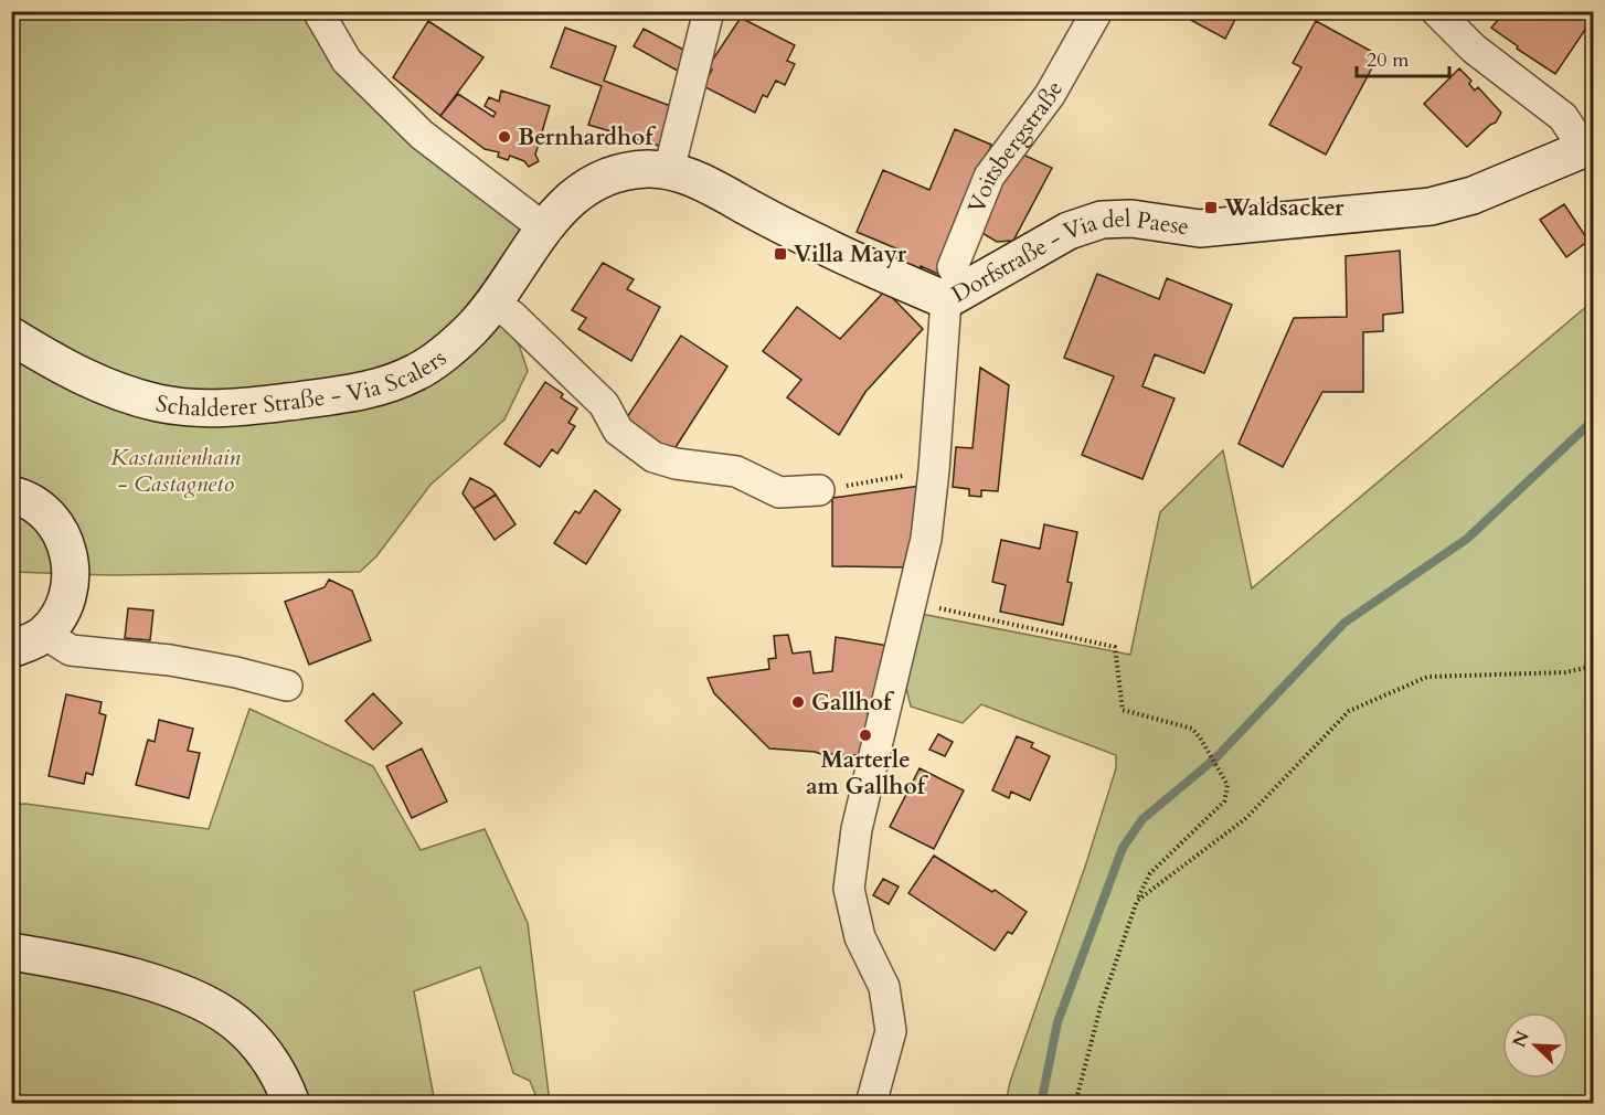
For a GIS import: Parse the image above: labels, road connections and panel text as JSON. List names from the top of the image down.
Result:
{
  "streets": {
    "street": ["Voitsbergstraße", "Dorfstraße - Via del Paese", "Schalderer Straße - Via Scalers"]
  },
  "crossings": [
    ["Voitsbergstraße", "Dorfstraße - Via del Paese"],
    ["Dorfstraße - Via del Paese", "Schalderer Straße - Via Scalers"]
  ],
  "parks": ["Kastanienhain - Castagneto"],
  "places": {
    "other": ["Bernhardhof", "Gallhof", "Marterle am Gallhof"],
    "transit": ["Waldsacker", "Villa Mayr"]
  },
  "scale_bar": "20 m",
  "north": "top left"
}
